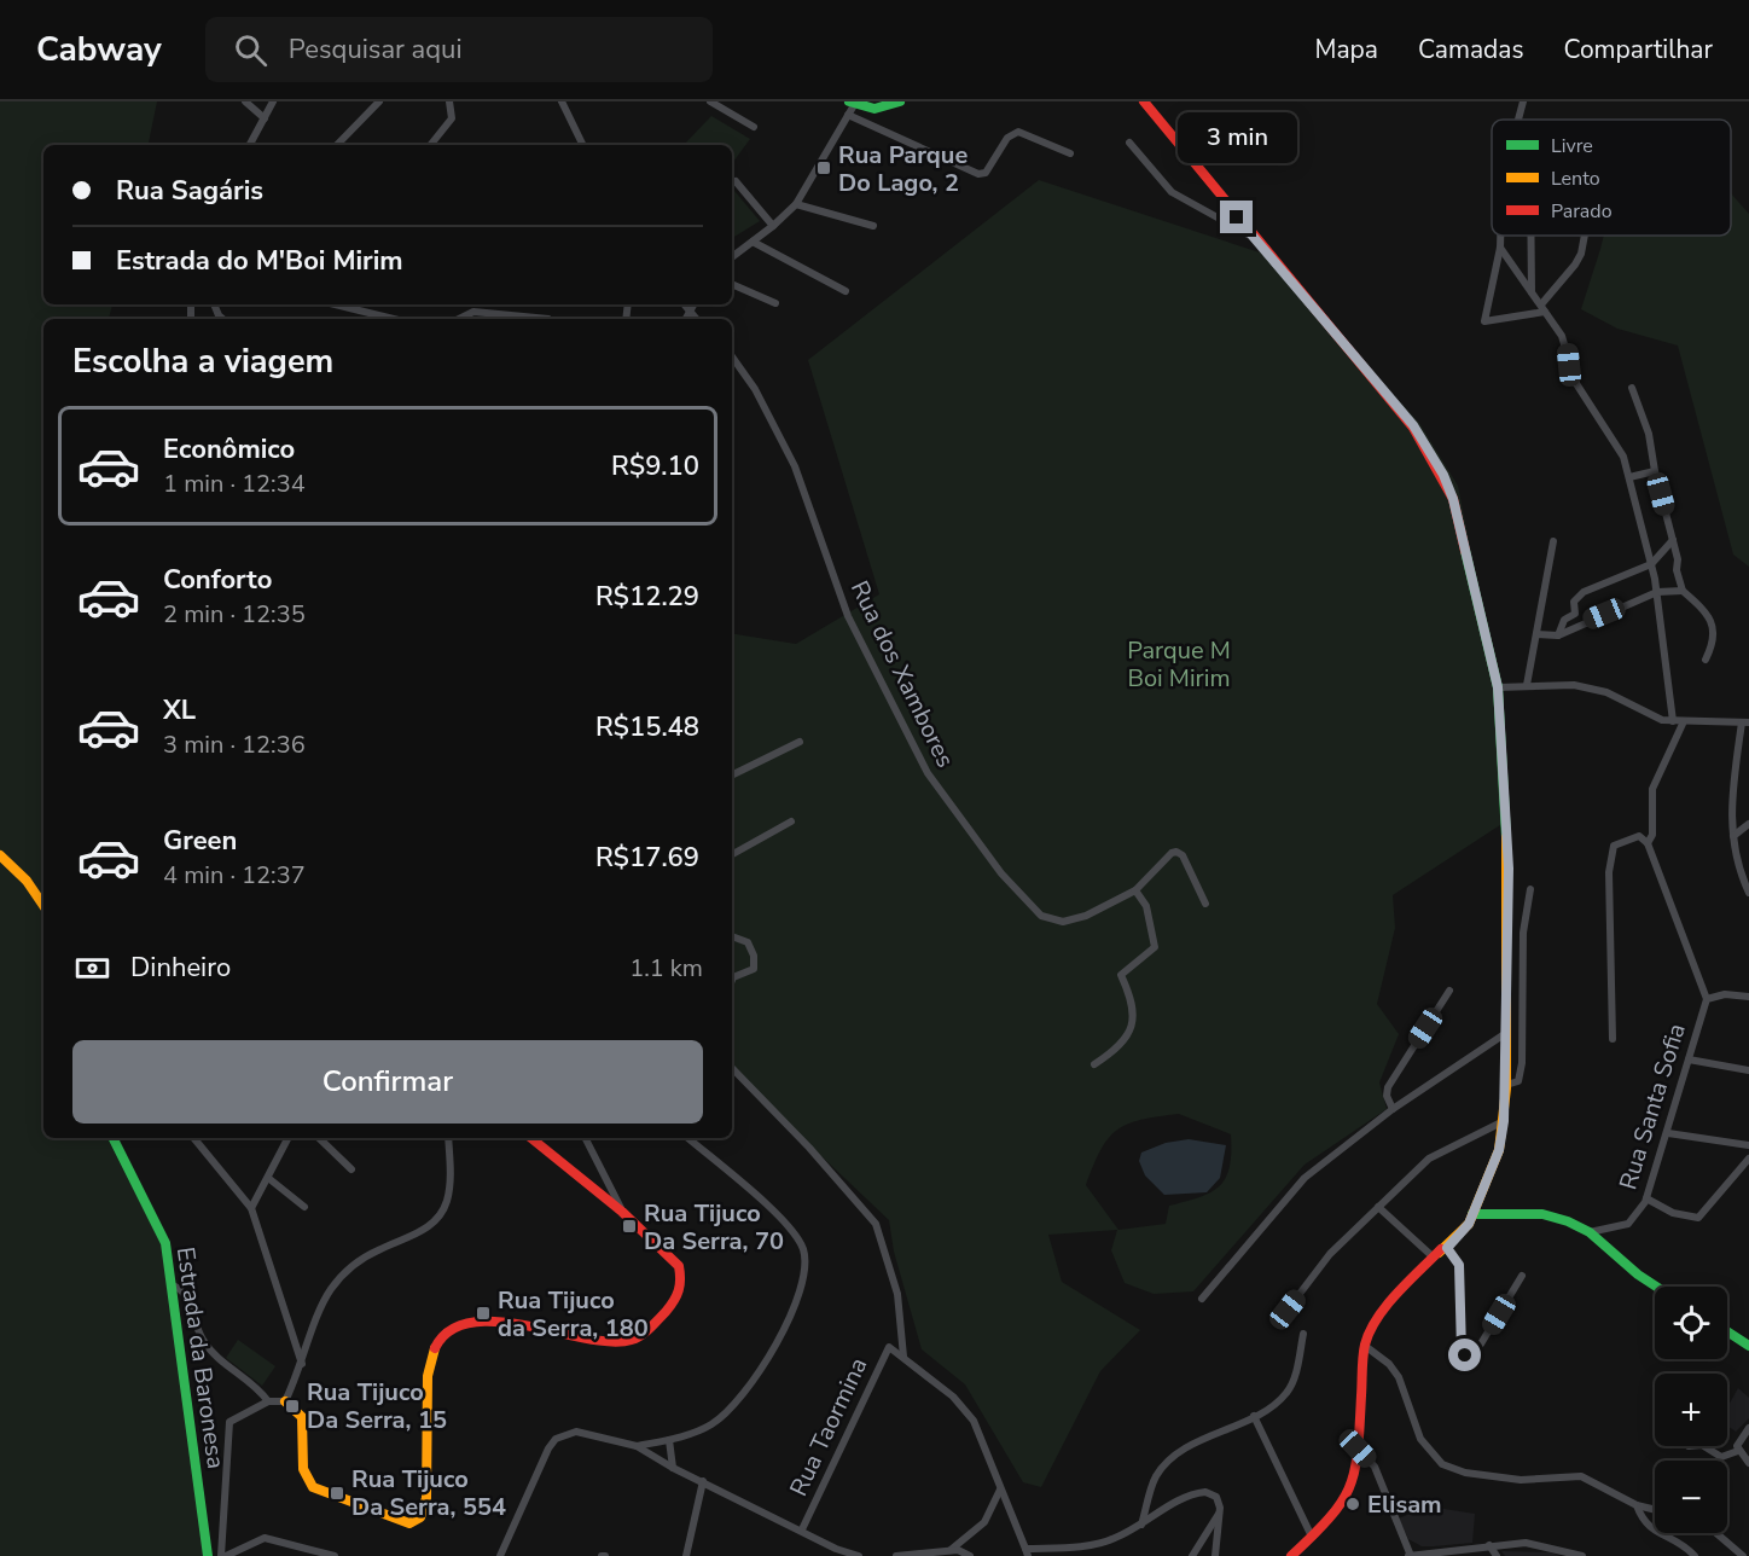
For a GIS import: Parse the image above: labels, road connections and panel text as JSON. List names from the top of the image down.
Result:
{
  "streets": {
    "main road": ["Estrada da Baronesa"],
    "street": ["Rua dos Xambores", "Rua Santa Sofia", "Rua Taormina"]
  },
  "parks": ["Parque M Boi Mirim"],
  "places": {
    "transit": [
      "Rua Parque Do Lago, 2",
      "Rua Tijuco Da Serra, 70",
      "Rua Tijuco da Serra, 180",
      "Rua Tijuco Da Serra, 15",
      "Rua Tijuco Da Serra, 554"
    ],
    "other": ["Elisam"]
  },
  "legend": ["Livre", "Lento", "Parado"],
  "page": {
    "header": "Cabway",
    "search": "Pesquisar aqui",
    "nav": ["Mapa", "Camadas", "Compartilhar"],
    "bubble": "3 min",
    "banner": ["Rua Sagáris", "Estrada do M'Boi Mirim"],
    "heading": "Escolha a viagem",
    "list": [
      {
        "name": "Econômico",
        "note": "1 min · 12:34",
        "value": "R$9.10"
      },
      {
        "name": "Conforto",
        "note": "2 min · 12:35",
        "value": "R$12.29"
      },
      {
        "name": "XL",
        "note": "3 min · 12:36",
        "value": "R$15.48"
      },
      {
        "name": "Green",
        "note": "4 min · 12:37",
        "value": "R$17.69"
      }
    ],
    "pay": ["Dinheiro", "1.1 km"],
    "buttons": "Confirmar",
    "map_buttons": ["+", "−"]
  }
}
